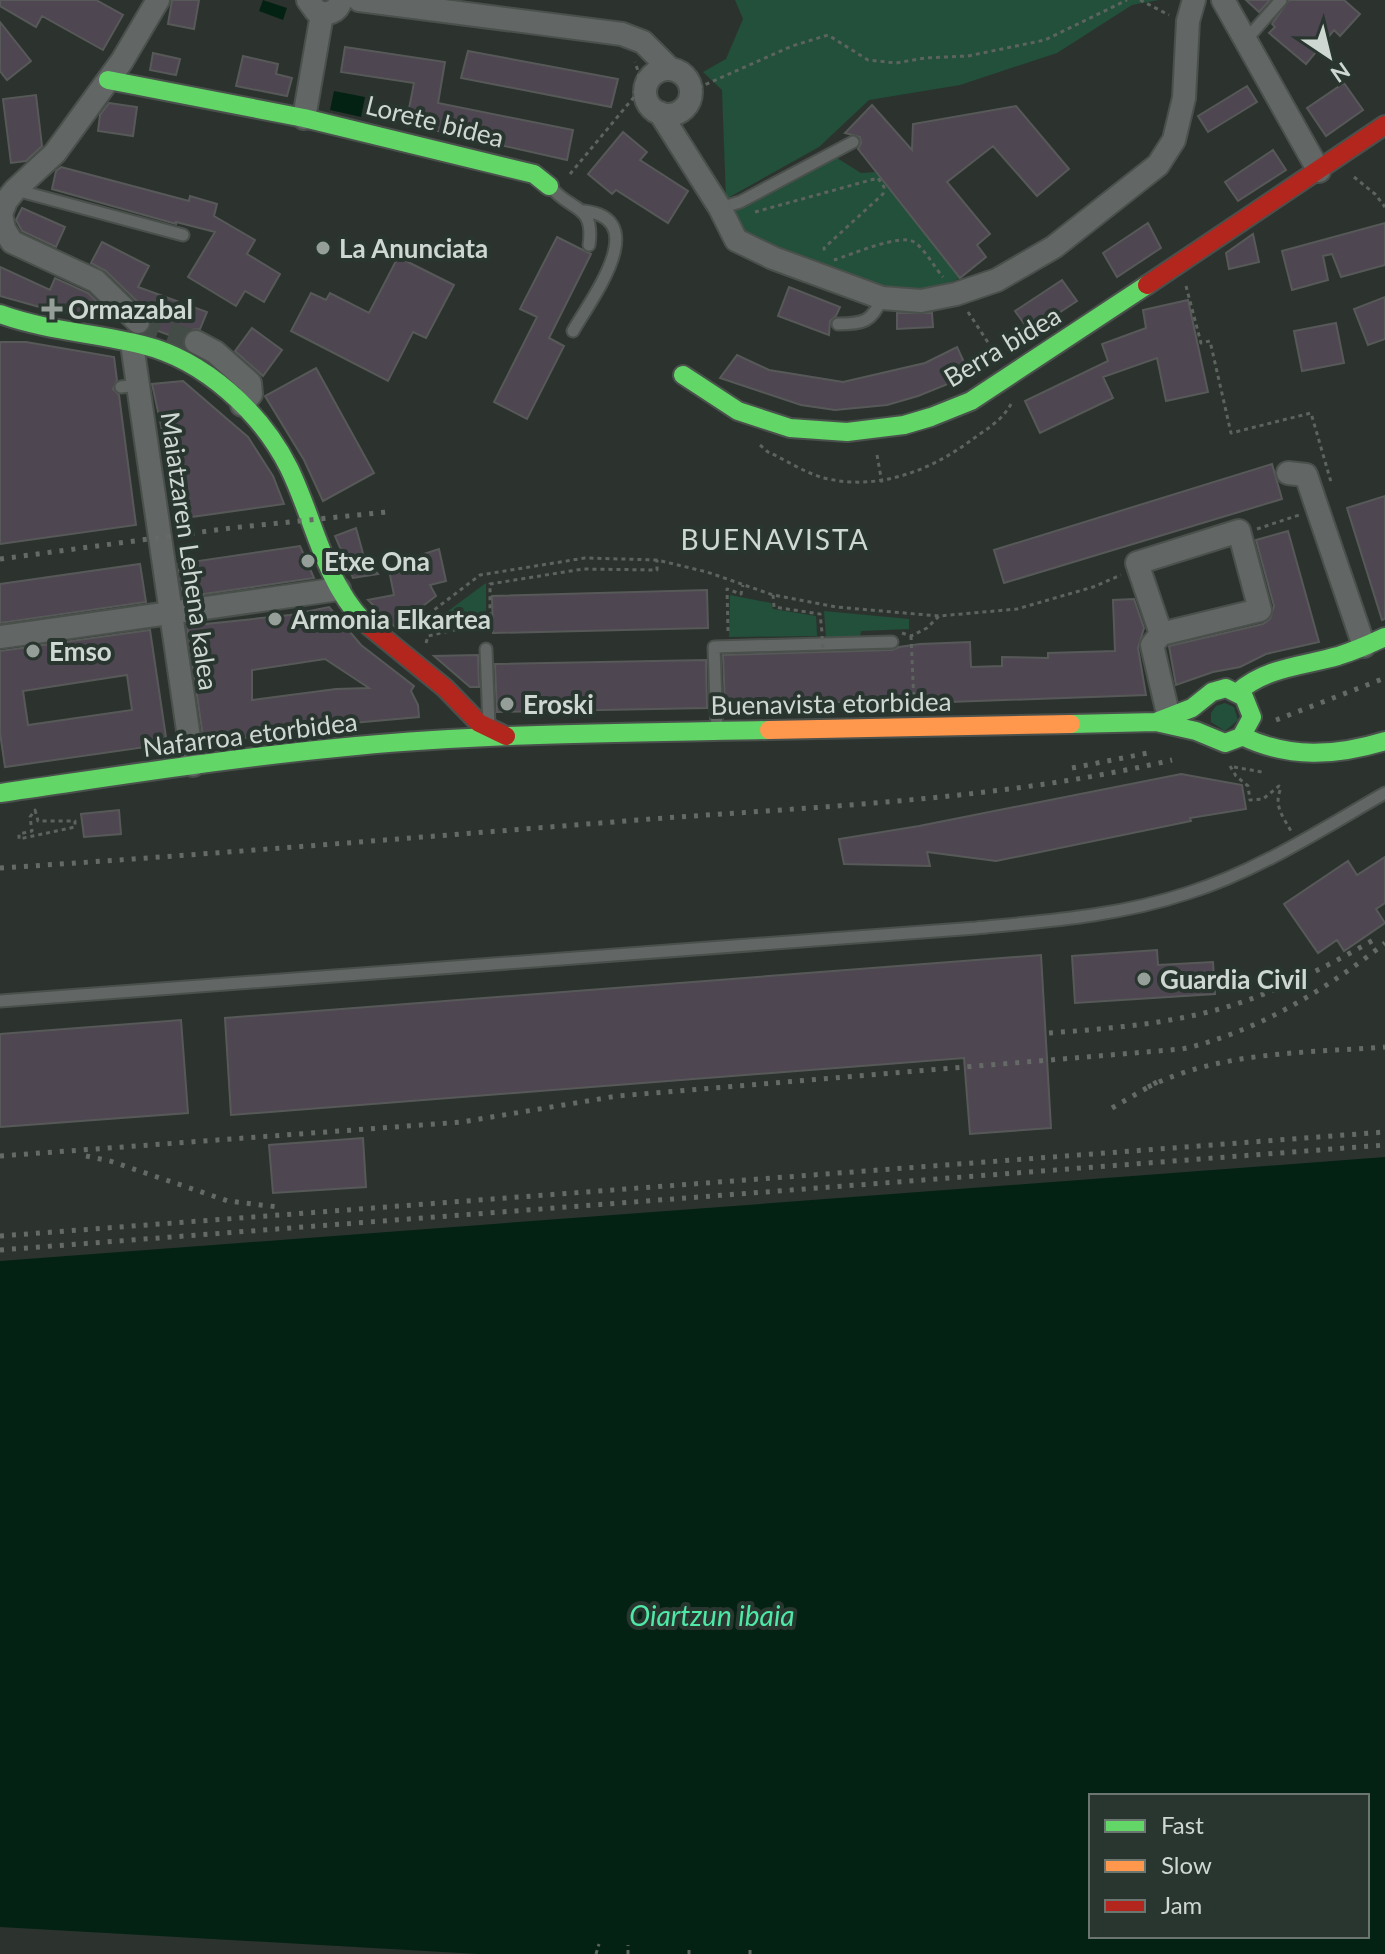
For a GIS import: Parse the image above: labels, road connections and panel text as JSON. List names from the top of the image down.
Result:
{
  "streets": {
    "street": [
      "Lorete bidea",
      "Berra bidea",
      "Maiatzaren Lehena kalea",
      "Buenavista etorbidea",
      "Nafarroa etorbidea"
    ]
  },
  "crossings": [
    ["Maiatzaren Lehena kalea", "Nafarroa etorbidea"],
    ["Buenavista etorbidea", "Nafarroa etorbidea"]
  ],
  "districts": ["BUENAVISTA"],
  "water": ["Oiartzun ibaia"],
  "places": {
    "other": [
      "La Anunciata",
      "Etxe Ona",
      "Armonia Elkartea",
      "Emso",
      "Eroski",
      "Guardia Civil"
    ],
    "health": ["Ormazabal"]
  },
  "legend": ["Fast", "Slow", "Jam"],
  "north": "bottom right"
}
